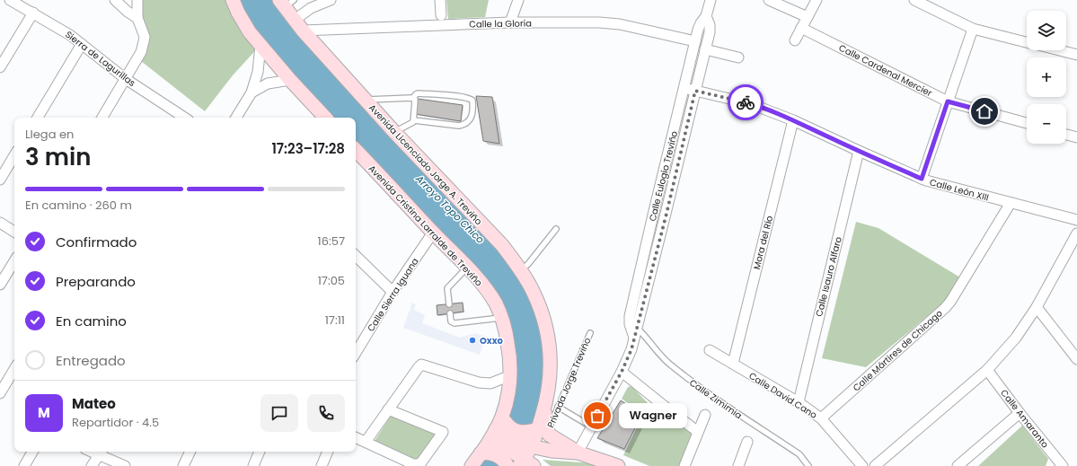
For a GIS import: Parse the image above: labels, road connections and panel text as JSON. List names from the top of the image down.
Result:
{
  "streets": {
    "main road": ["Avenida Licenciado Jorge A. Treviño", "Avenida Cristina Larralde de Treviño"],
    "street": [
      "Calle la Gloria",
      "Sierra de Lagurillas",
      "Calle Cardenal Mercier",
      "Calle Eulogio Treviño",
      "Calle León XIII",
      "Mora del Río",
      "Calle Isauro Alfaro",
      "Calle Sierra Iguana",
      "Calle Mártires de Chicago",
      "Calle David Cano",
      "Calle Amaranto"
    ],
    "lane": ["Privada Jorge Treviño", "Calle Zimimia"]
  },
  "crossings": [
    ["Calle la Gloria", "Avenida Licenciado Jorge A. Treviño"],
    ["Calle la Gloria", "Calle Eulogio Treviño"],
    ["Avenida Licenciado Jorge A. Treviño", "Privada Jorge Treviño"],
    ["Calle Eulogio Treviño", "Calle León XIII"],
    ["Calle Eulogio Treviño", "Calle Zimimia"],
    ["Calle León XIII", "Mora del Río"],
    ["Calle León XIII", "Calle Isauro Alfaro"],
    ["Calle León XIII", "Calle Mártires de Chicago"],
    ["Avenida Cristina Larralde de Treviño", "Calle Sierra Iguana"],
    ["Mora del Río", "Calle David Cano"],
    ["Calle Isauro Alfaro", "Calle David Cano"],
    ["Calle Mártires de Chicago", "Calle David Cano"]
  ],
  "water": ["Arroyo Topo Chico"],
  "places": ["Oxxo", "Wagner"],
  "page": {
    "map_buttons": ["+", "−"],
    "heading": ["3 min", "Llega en", "17:23–17:28"],
    "panel": ["Mateo", "Repartidor · 4.5"],
    "bar": "En camino · 260 m",
    "list": [
      ["Confirmado", "16:57"],
      ["Preparando", "17:05"],
      ["En camino", "17:11"],
      "Entregado"
    ],
    "round": "M",
    "bubble": "Wagner"
  }
}
